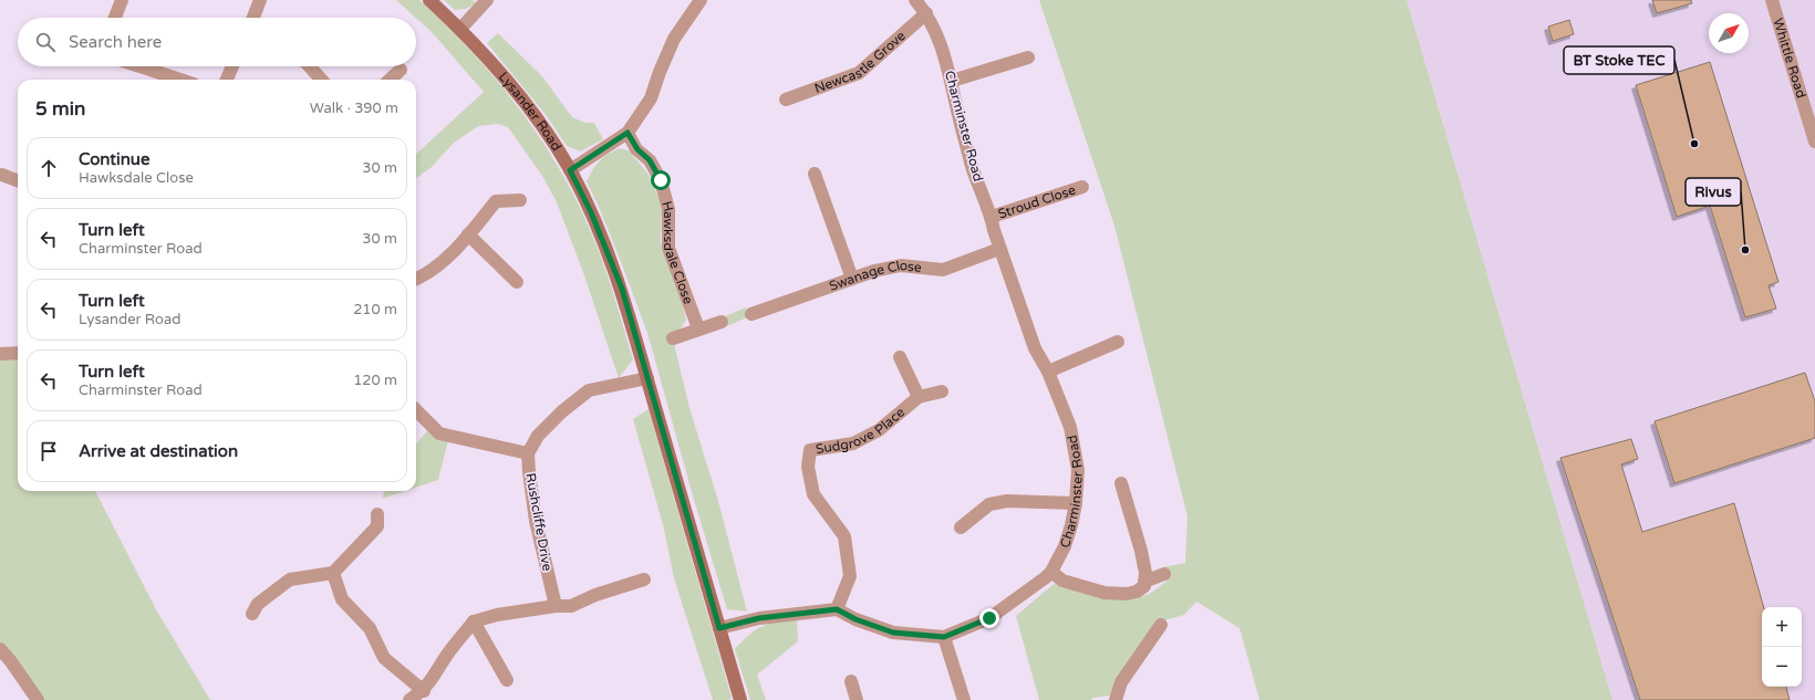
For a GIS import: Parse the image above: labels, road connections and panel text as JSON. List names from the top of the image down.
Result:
{
  "streets": {
    "street": [
      "Whittle Road",
      "Newcastle Grove",
      "Lysander Road",
      "Charminster Road",
      "Stroud Close",
      "Hawksdale Close",
      "Swanage Close",
      "Sudgrove Place",
      "Rushcliffe Drive"
    ]
  },
  "crossings": [
    ["Newcastle Grove", "Charminster Road"],
    ["Charminster Road", "Stroud Close"],
    ["Charminster Road", "Swanage Close"],
    ["Charminster Road", "Sudgrove Place"]
  ],
  "places": ["BT Stoke TEC", "Rivus"],
  "north": "top right",
  "page": {
    "search": "Search here",
    "heading": ["5 min", "Walk · 390 m"],
    "list": [
      ["Continue", "Hawksdale Close", "30 m"],
      ["Turn left", "Charminster Road", "30 m"],
      ["Turn left", "Lysander Road", "210 m"],
      ["Turn left", "Charminster Road", "120 m"],
      "Arrive at destination"
    ],
    "map_buttons": ["+", "−"]
  }
}
